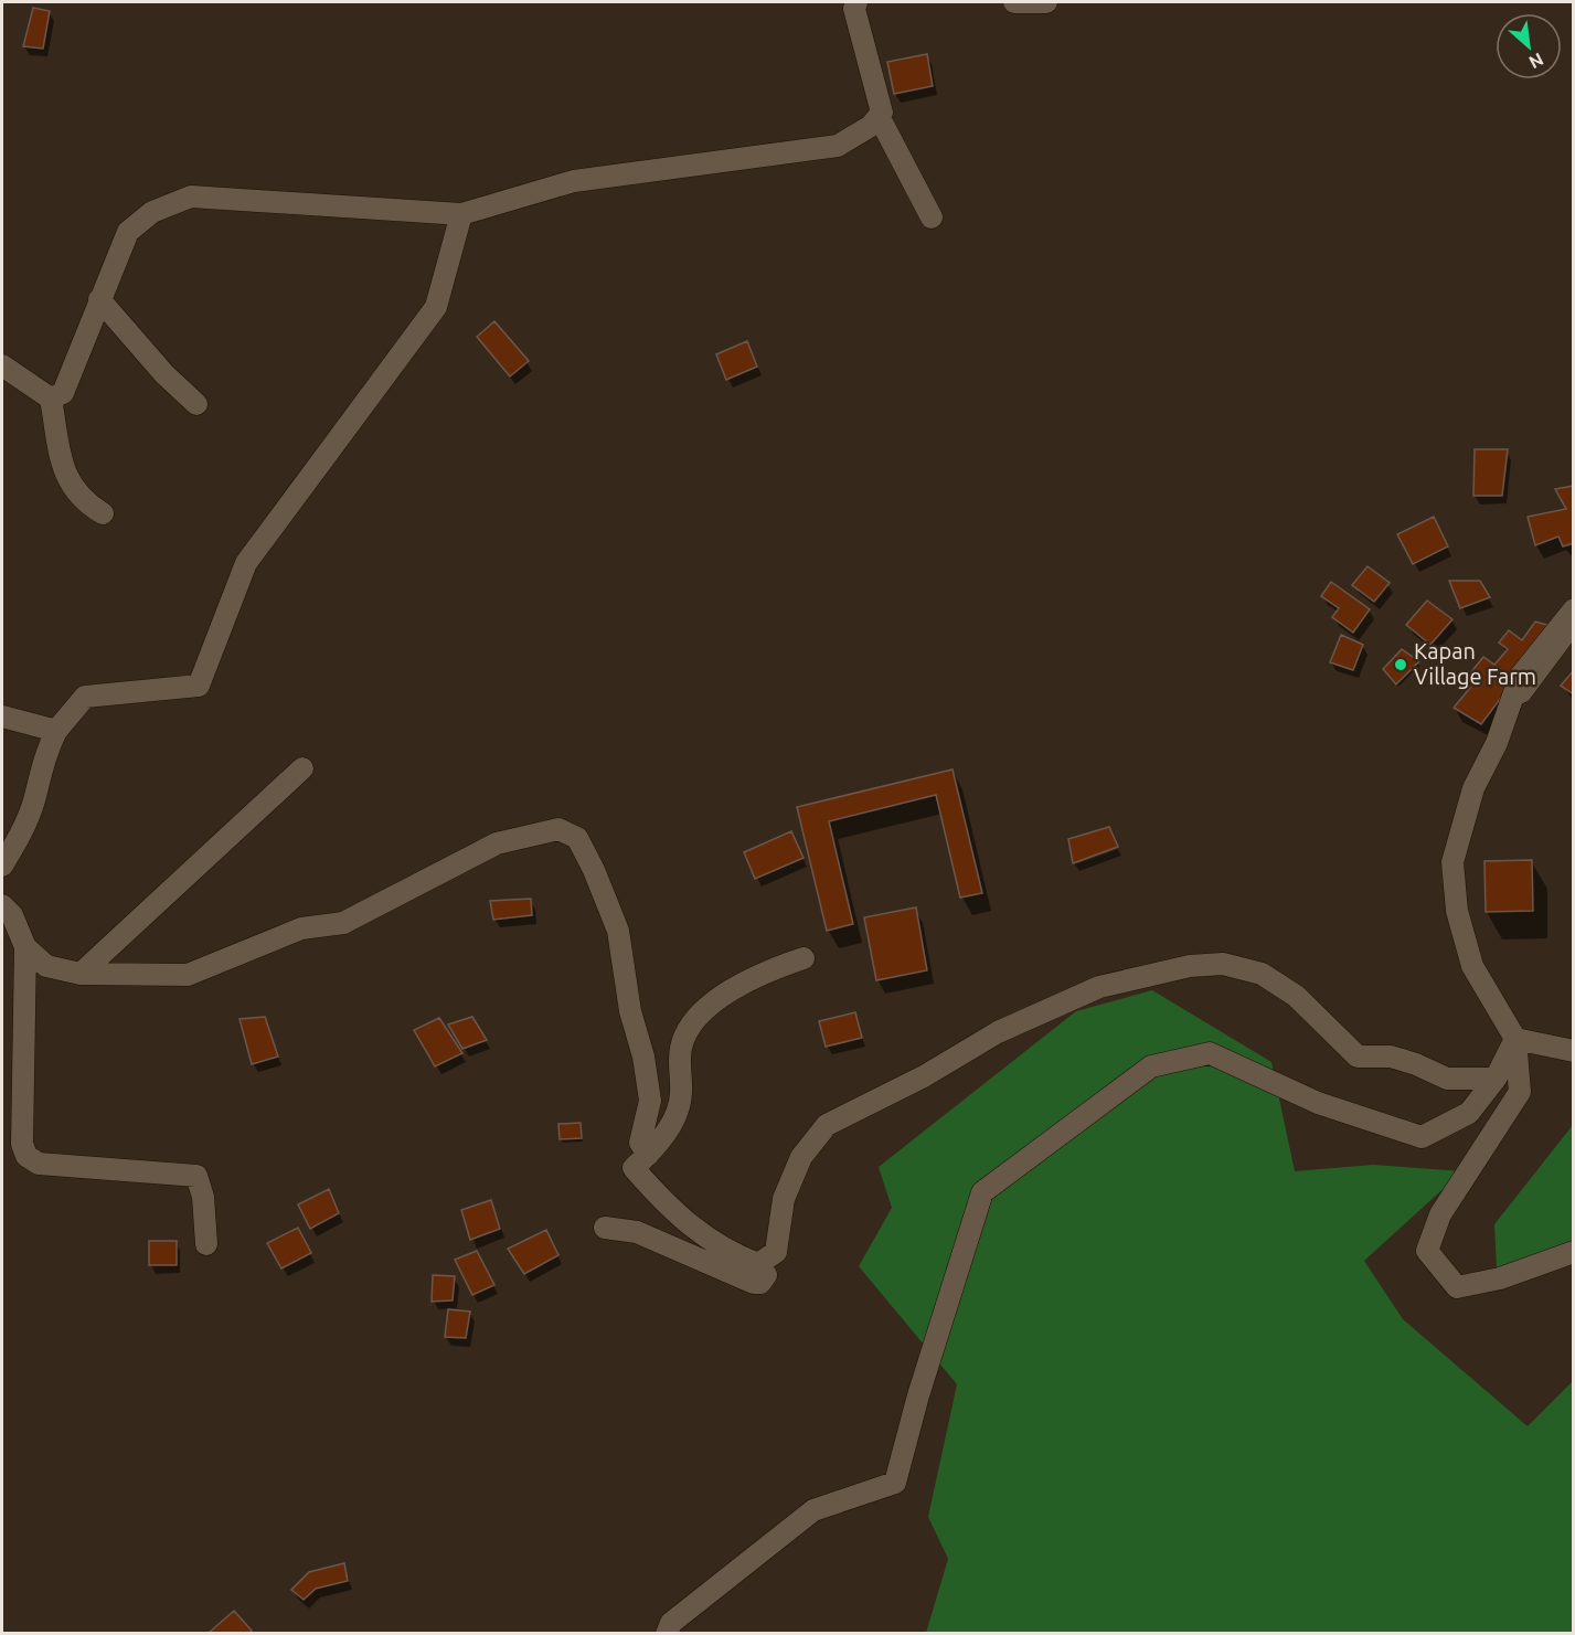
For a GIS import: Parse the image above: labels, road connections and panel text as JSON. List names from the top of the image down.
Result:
{
  "places": ["Kapan Village Farm"],
  "north": "bottom right"
}
